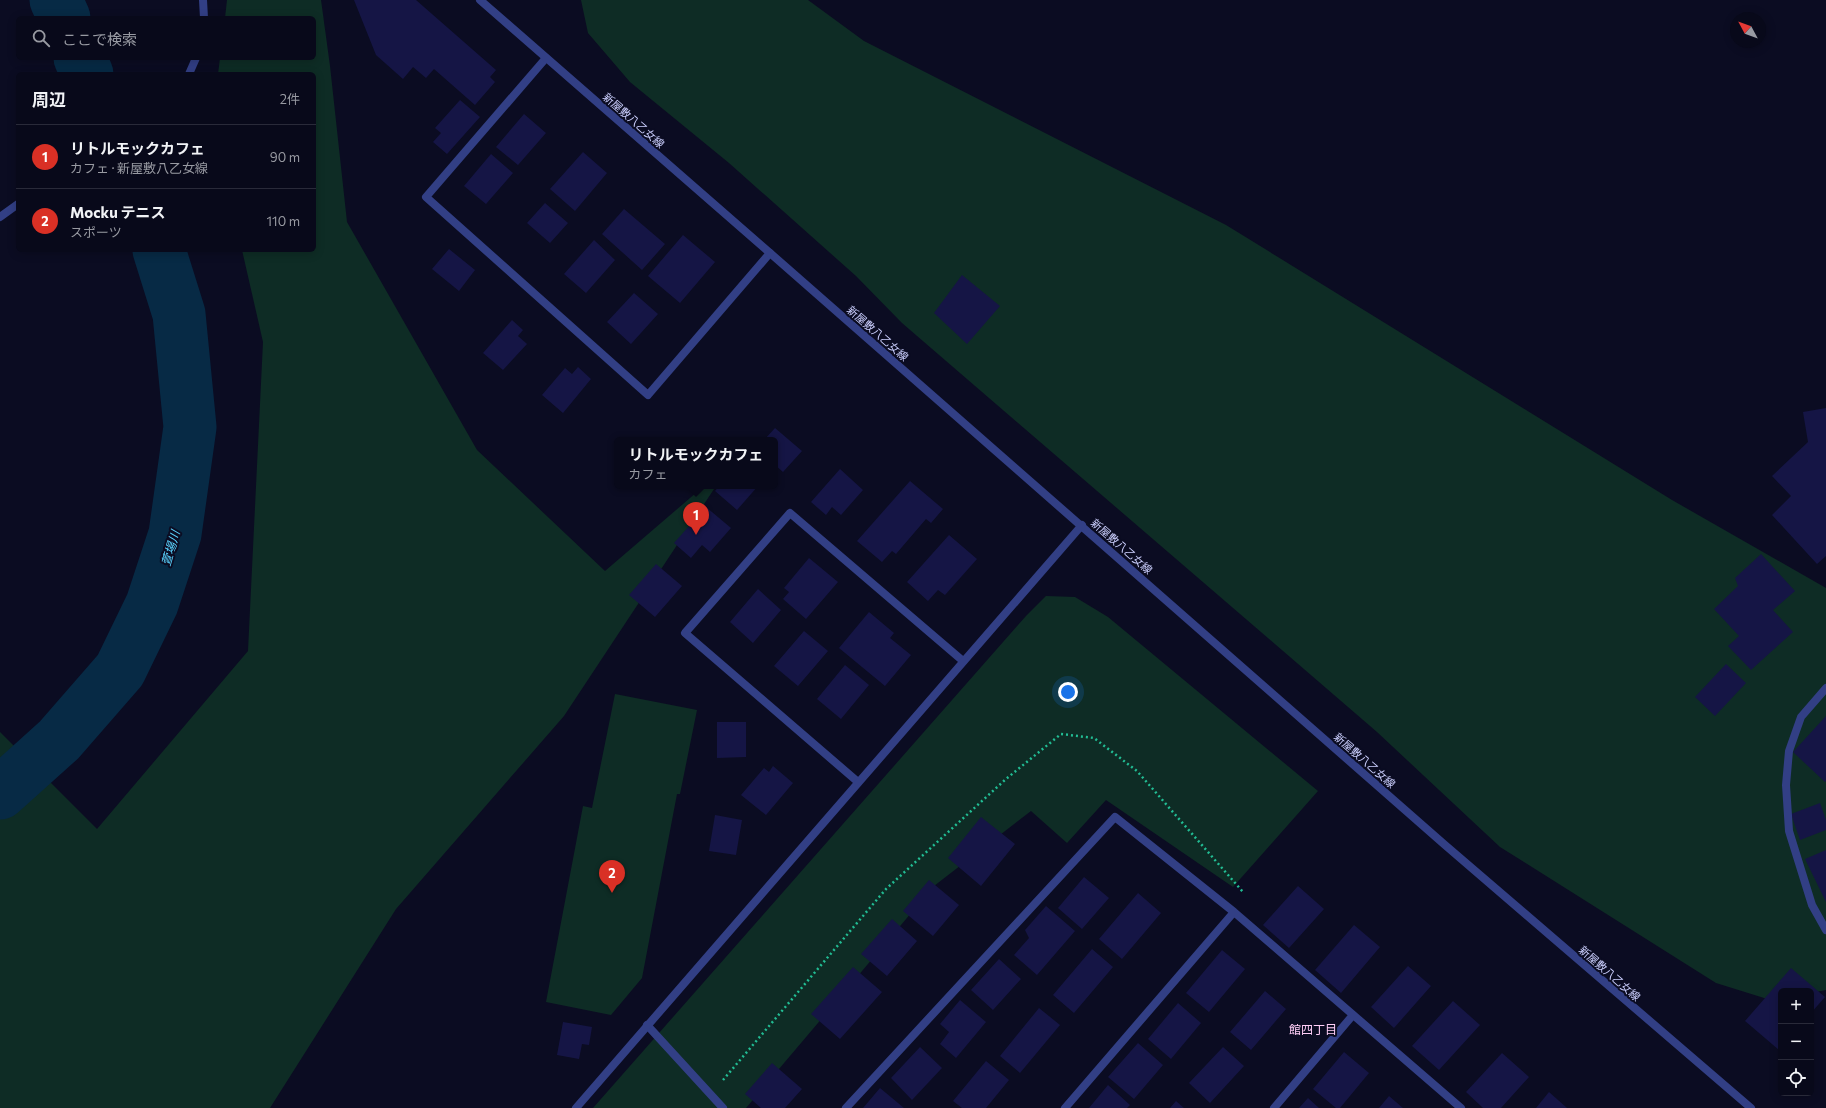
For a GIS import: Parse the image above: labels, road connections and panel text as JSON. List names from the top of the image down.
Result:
{
  "streets": {
    "street": ["新屋敷八乙女線"]
  },
  "districts": ["館四丁目"],
  "water": ["萱場川"],
  "north": "top left",
  "page": {
    "search": "ここで検索",
    "heading": ["周辺", "2件"],
    "list": [
      {
        "mark": "1",
        "name": "リトルモックカフェ",
        "note": "カフェ · 新屋敷八乙女線",
        "value": "90 m"
      },
      {
        "mark": "2",
        "name": "Mocku テニス",
        "note": "スポーツ",
        "value": "110 m"
      }
    ],
    "popup": ["リトルモックカフェ", "カフェ"],
    "pins": ["1", "2"],
    "map_buttons": ["+", "−"]
  }
}
